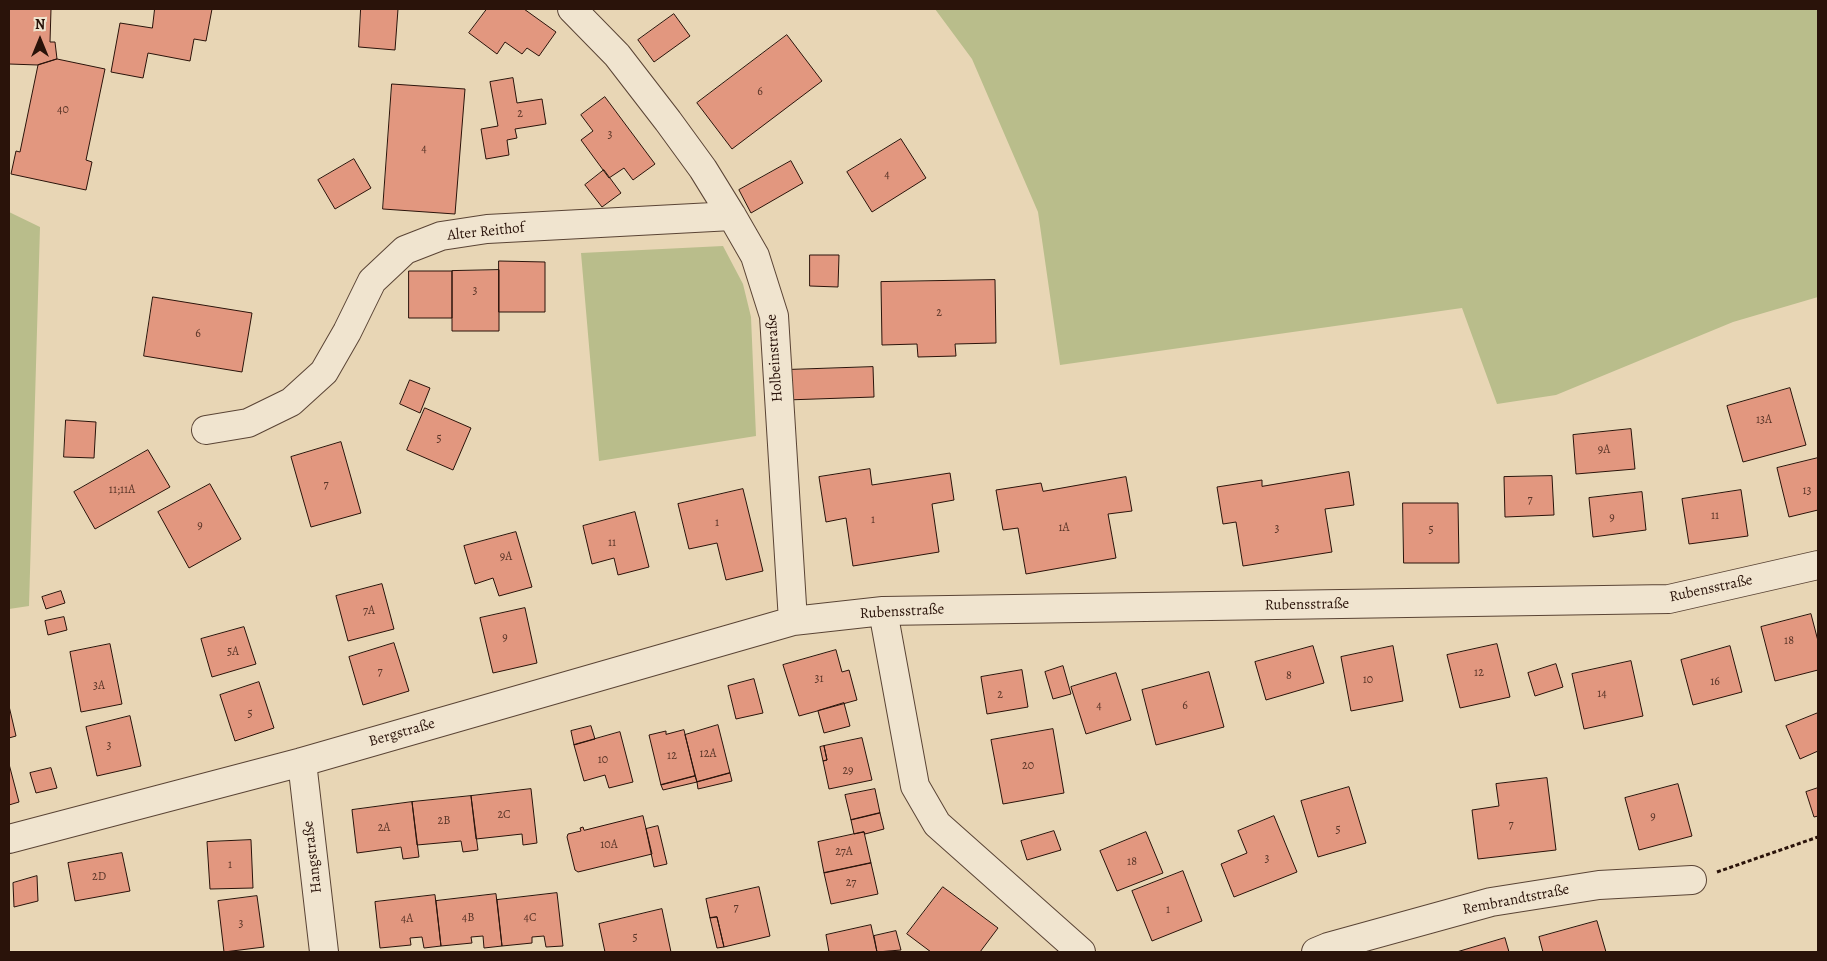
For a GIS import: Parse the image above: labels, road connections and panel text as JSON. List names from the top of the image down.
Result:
{
  "streets": {
    "street": [
      "Alter Reithof",
      "Holbeinstraße",
      "Rubensstraße",
      "Bergstraße",
      "Hangstraße",
      "Rembrandtstraße"
    ]
  },
  "crossings": [
    ["Alter Reithof", "Holbeinstraße"],
    ["Holbeinstraße", "Rubensstraße"],
    ["Holbeinstraße", "Bergstraße"],
    ["Rubensstraße", "Bergstraße"],
    ["Bergstraße", "Hangstraße"]
  ],
  "house_numbers": [
    "6",
    "40",
    "2",
    "3",
    "4",
    "4",
    "3",
    "2",
    "6",
    "13A",
    "5",
    "9A",
    "7",
    "11;11A",
    "13",
    "7",
    "11",
    "9",
    "1",
    "1",
    "9",
    "1A",
    "3",
    "5",
    "11",
    "9A",
    "7A",
    "9",
    "18",
    "5A",
    "7",
    "12",
    "8",
    "31",
    "10",
    "16",
    "3A",
    "14",
    "2",
    "4",
    "6",
    "5",
    "3",
    "12A",
    "12",
    "10",
    "20",
    "29",
    "2C",
    "9",
    "2B",
    "7",
    "2A",
    "5",
    "10A",
    "27A",
    "3",
    "18",
    "1",
    "2D",
    "27",
    "7",
    "1",
    "4B",
    "4C",
    "4A",
    "3",
    "5"
  ],
  "north": "top"
}
